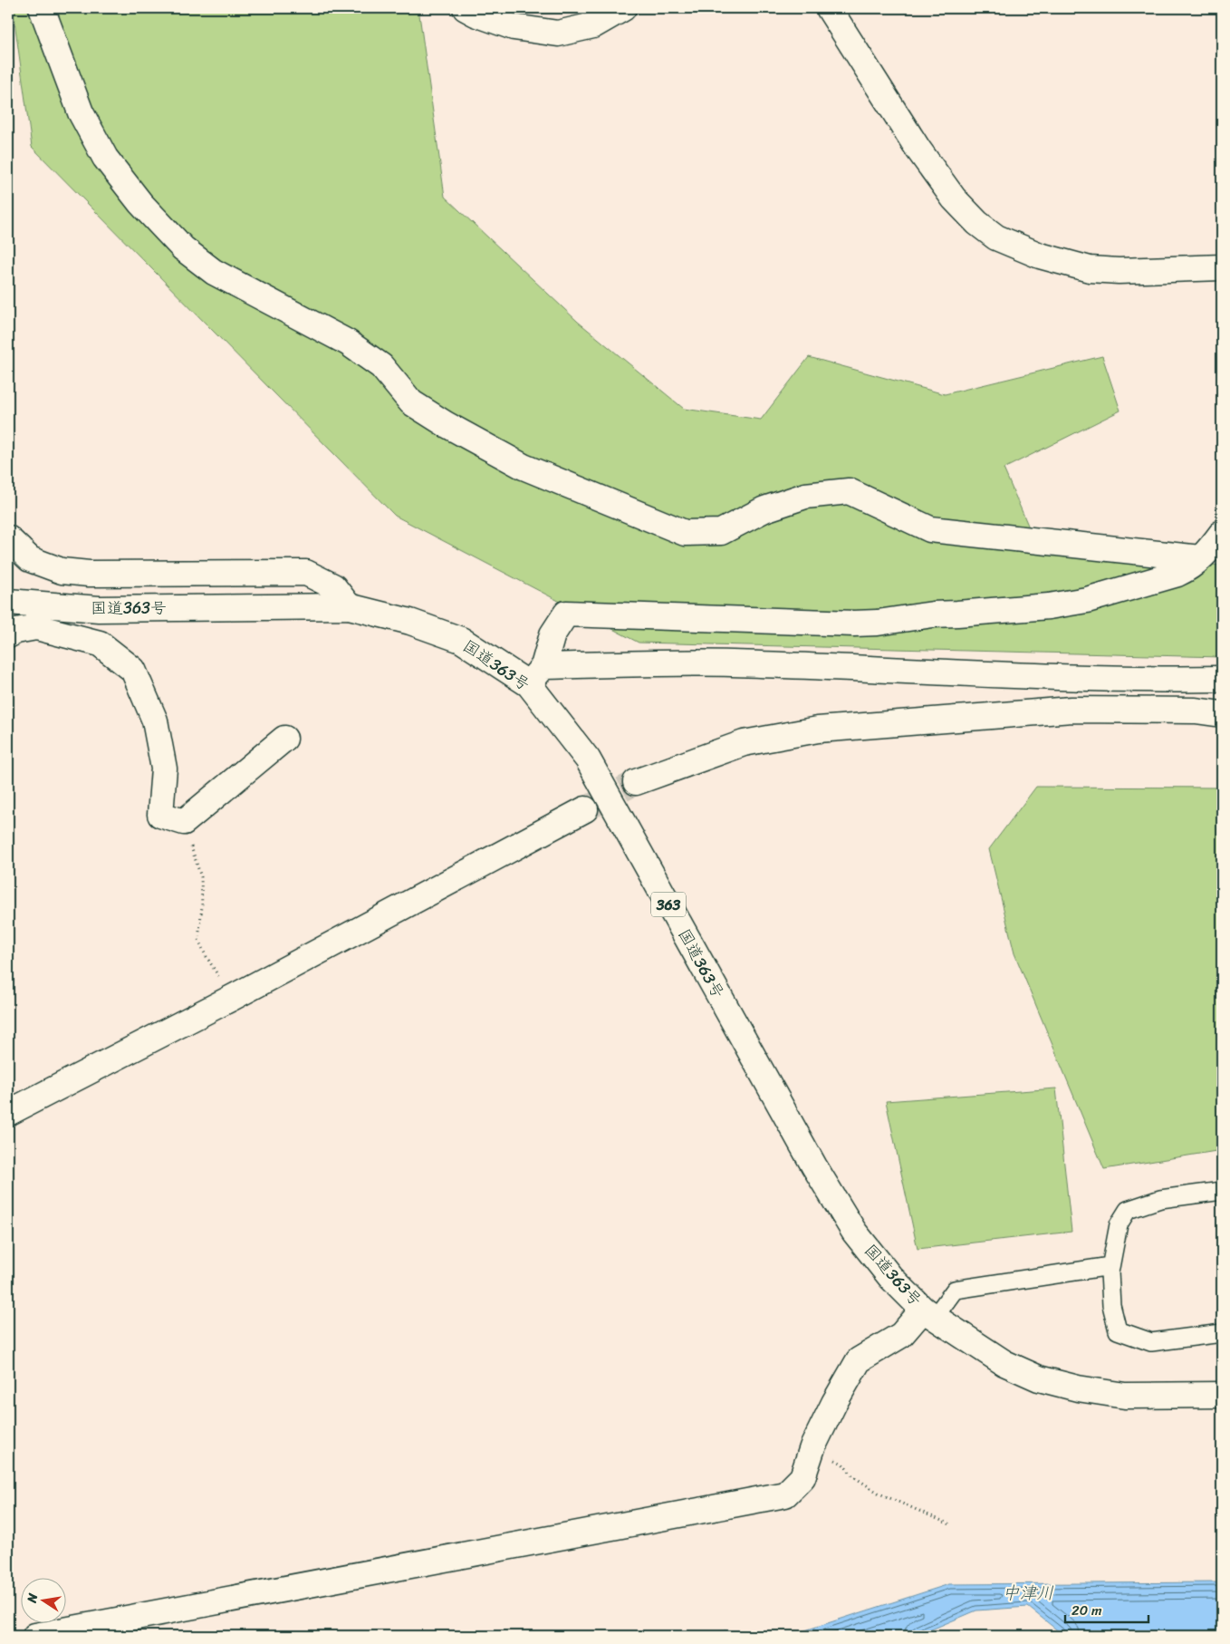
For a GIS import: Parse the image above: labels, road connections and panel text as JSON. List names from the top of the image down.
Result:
{
  "streets": {
    "main road": ["国道363号", "363"]
  },
  "water": ["中津川"],
  "scale_bar": "20 m",
  "north": "left"
}
